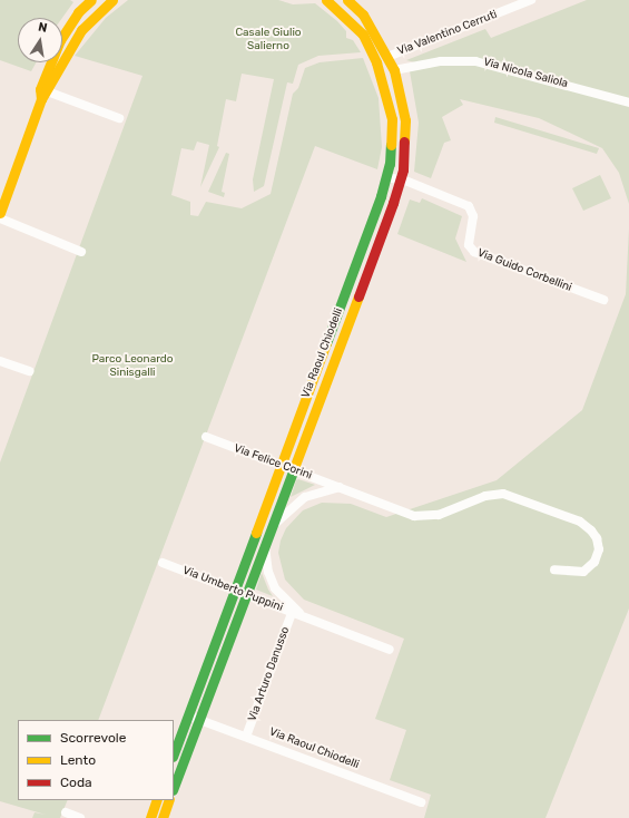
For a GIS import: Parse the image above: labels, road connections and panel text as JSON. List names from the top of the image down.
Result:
{
  "streets": {
    "main road": ["Via Raoul Chiodelli"],
    "street": [
      "Via Valentino Cerruti",
      "Via Nicola Saliola",
      "Via Guido Corbellini",
      "Via Felice Corini",
      "Via Umberto Puppini",
      "Via Arturo Danusso"
    ]
  },
  "crossings": [
    ["Via Valentino Cerruti", "Via Raoul Chiodelli"],
    ["Via Nicola Saliola", "Via Raoul Chiodelli"],
    ["Via Guido Corbellini", "Via Raoul Chiodelli"],
    ["Via Raoul Chiodelli", "Via Felice Corini"],
    ["Via Raoul Chiodelli", "Via Umberto Puppini"],
    ["Via Raoul Chiodelli", "Via Arturo Danusso"],
    ["Via Umberto Puppini", "Via Arturo Danusso"]
  ],
  "parks": ["Casale Giulio Salierno", "Parco Leonardo Sinisgalli"],
  "legend": ["Scorrevole", "Lento", "Coda"],
  "north": "top"
}
